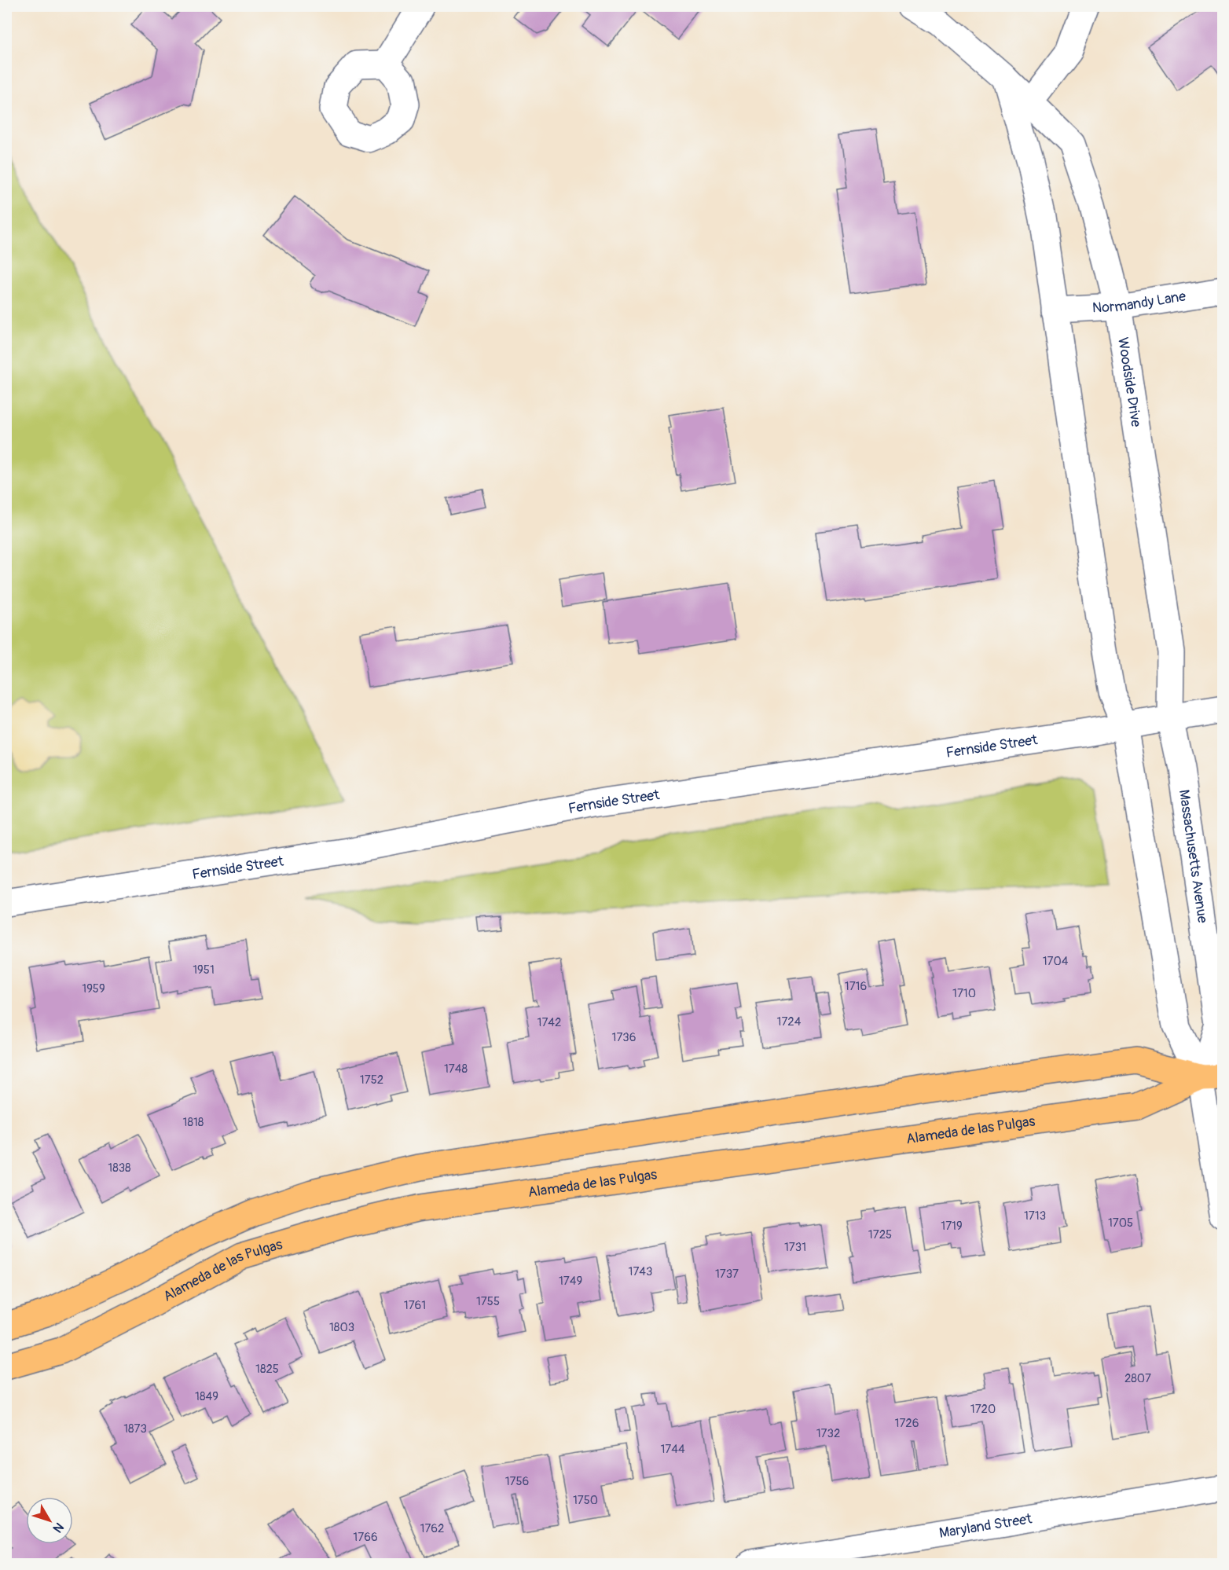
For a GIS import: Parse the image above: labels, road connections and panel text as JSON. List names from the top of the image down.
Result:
{
  "streets": {
    "main road": ["Alameda de las Pulgas"],
    "street": [
      "Normandy Lane",
      "Woodside Drive",
      "Fernside Street",
      "Massachusetts Avenue",
      "Maryland Street"
    ]
  },
  "crossings": [
    ["Normandy Lane", "Woodside Drive"],
    ["Woodside Drive", "Fernside Street"],
    ["Woodside Drive", "Massachusetts Avenue"],
    ["Fernside Street", "Massachusetts Avenue"],
    ["Massachusetts Avenue", "Alameda de las Pulgas"]
  ],
  "house_numbers": [
    "1704",
    "1951",
    "1716",
    "1959",
    "1710",
    "1724",
    "1742",
    "1736",
    "1748",
    "1752",
    "1818",
    "1838",
    "1713",
    "1705",
    "1719",
    "1725",
    "1731",
    "1743",
    "1737",
    "1749",
    "1755",
    "1761",
    "1803",
    "1825",
    "2807",
    "1849",
    "1720",
    "1726",
    "1873",
    "1732",
    "1744",
    "1756",
    "1750",
    "1762",
    "1766"
  ],
  "north": "bottom right"
}
